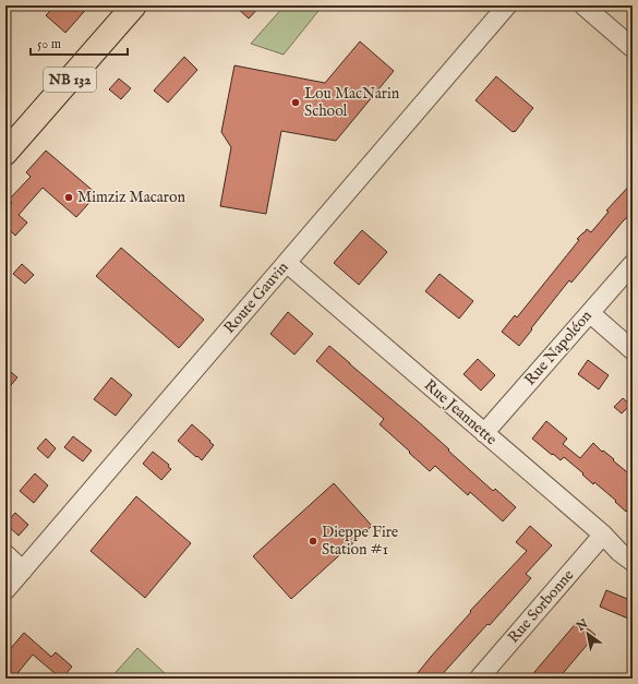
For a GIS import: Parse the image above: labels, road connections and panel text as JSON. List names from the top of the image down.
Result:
{
  "streets": {
    "main road": ["NB 132"],
    "street": [
      "Route Gauvin",
      "Rue Napoléon",
      "Rue Jeannette",
      "Rue Sorbonne"
    ]
  },
  "crossings": [
    ["Route Gauvin", "Rue Jeannette"],
    ["Rue Napoléon", "Rue Jeannette"],
    ["Rue Jeannette", "Rue Sorbonne"]
  ],
  "places": ["Lou MacNarin School", "Mimziz Macaron", "Dieppe Fire Station #1"],
  "scale_bar": "50 m",
  "north": "top left"
}
